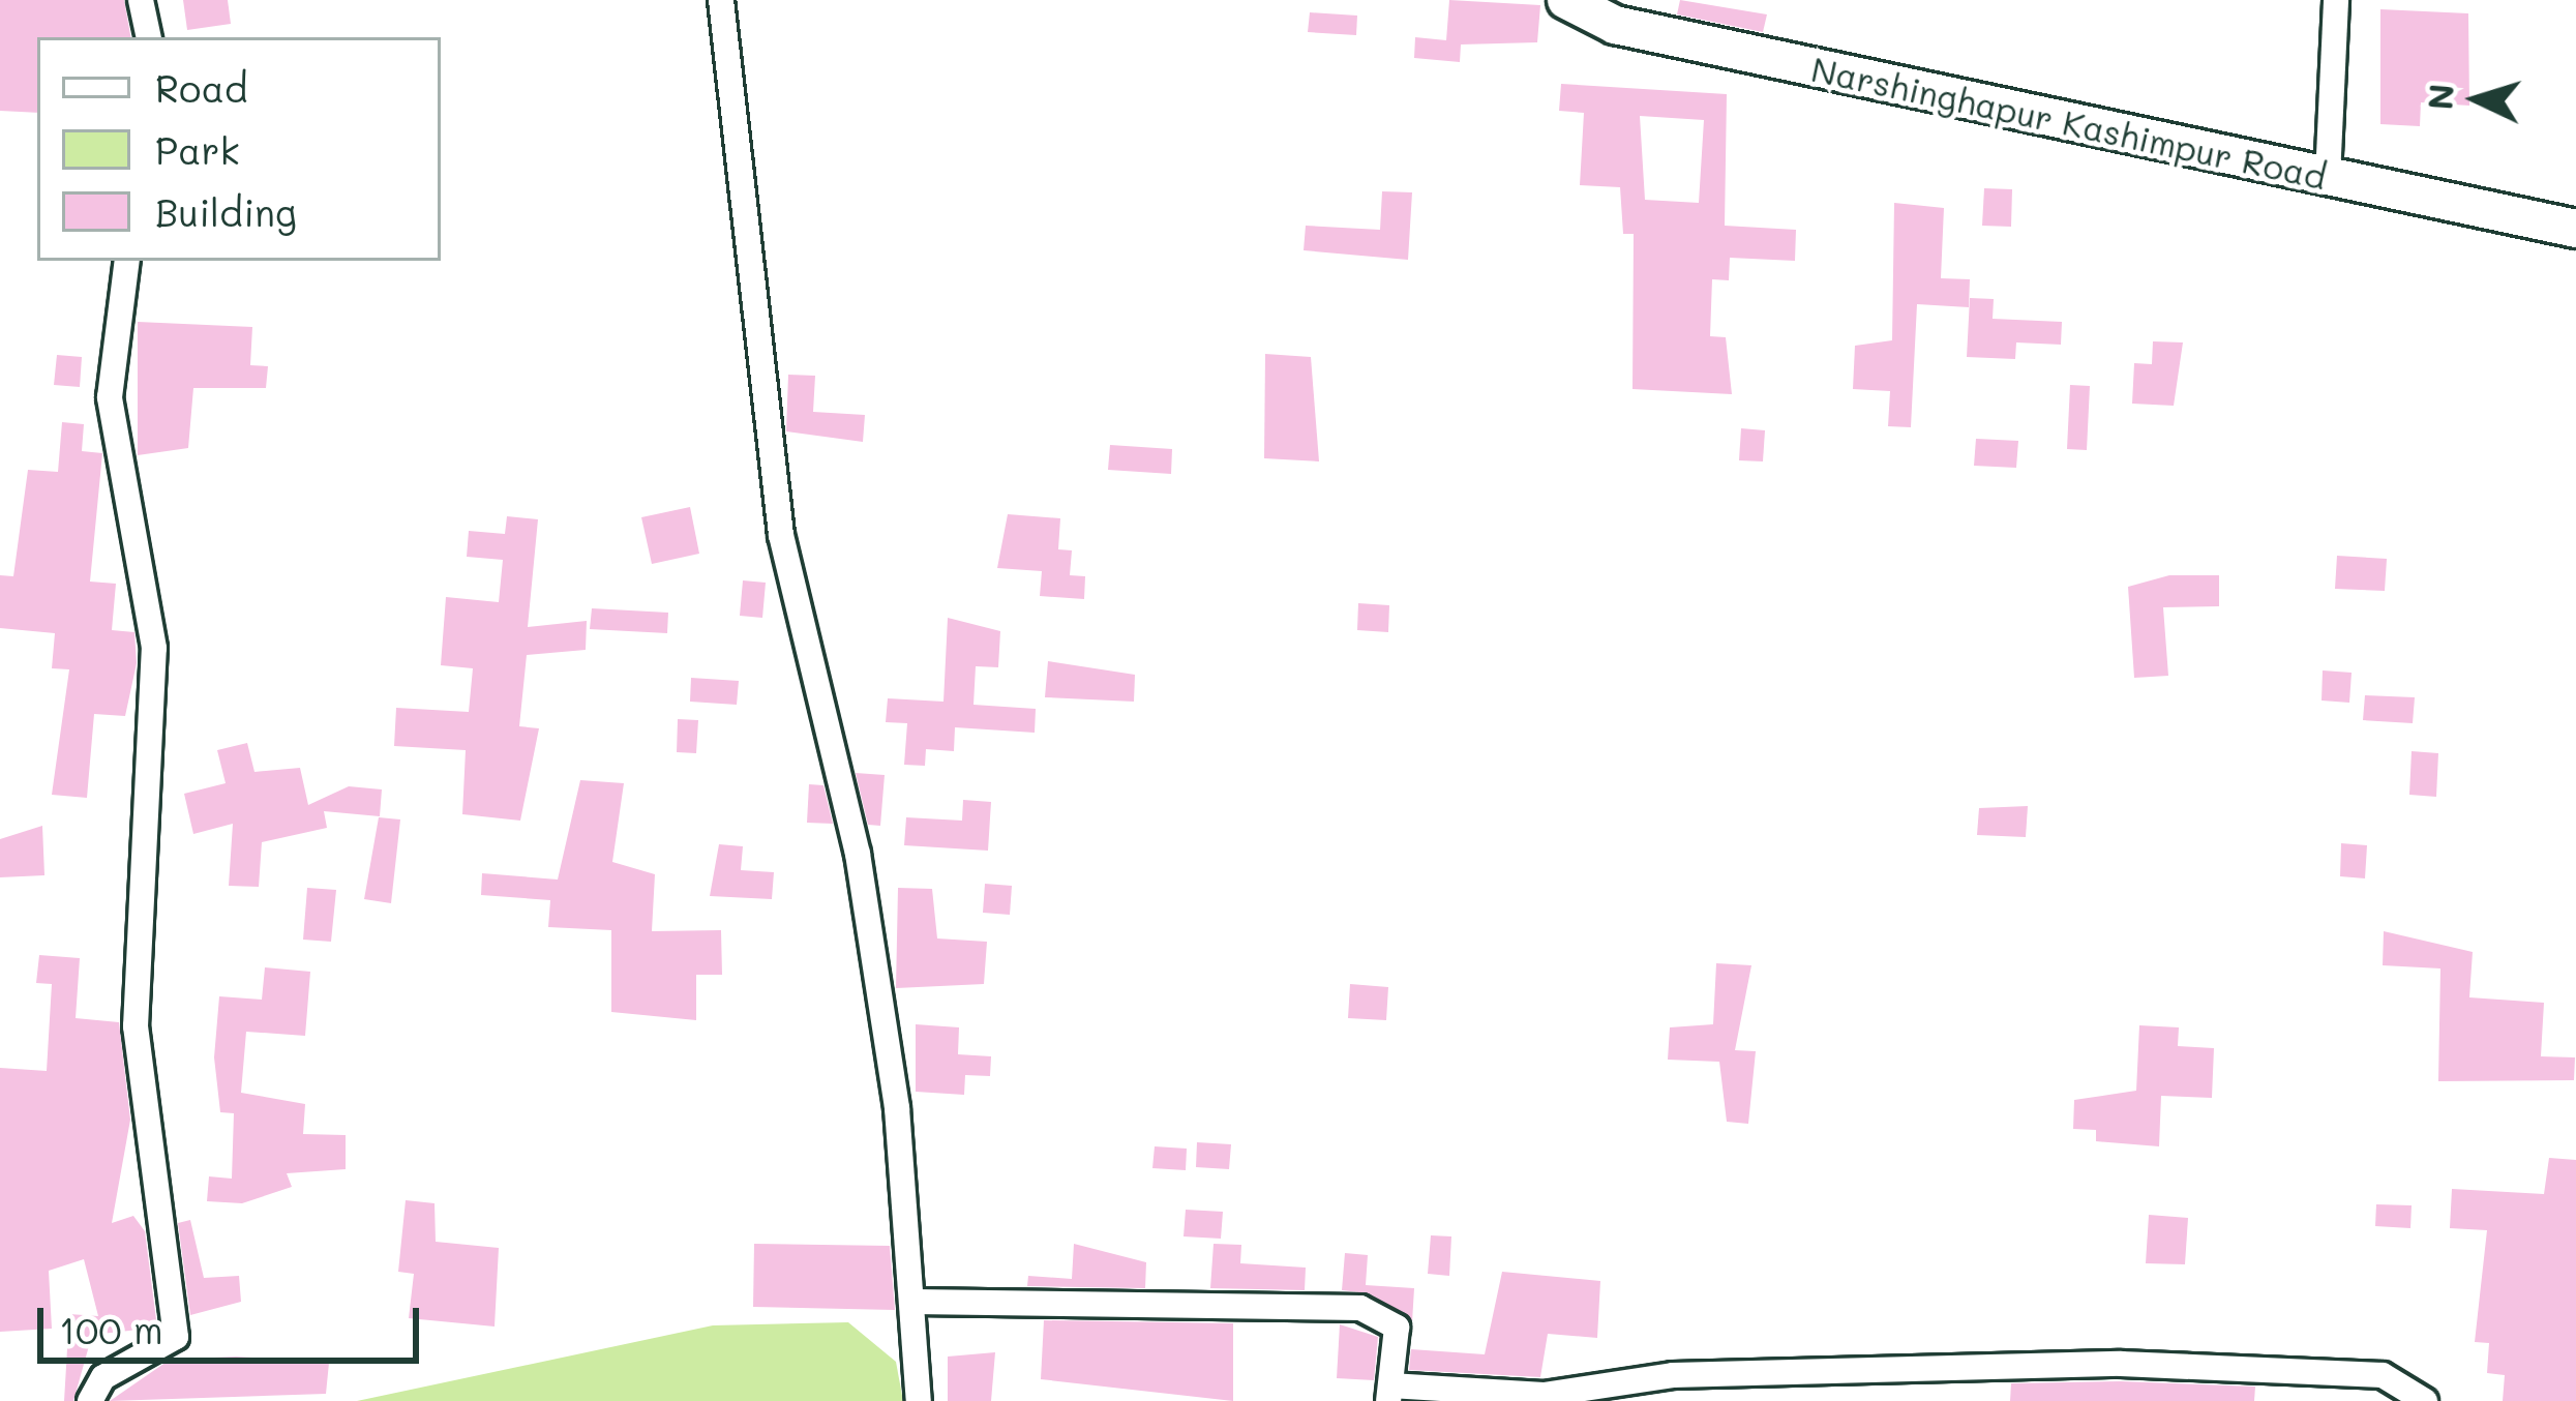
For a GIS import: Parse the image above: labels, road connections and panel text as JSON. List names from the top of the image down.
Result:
{
  "streets": {
    "street": ["Narshinghapur Kashimpur Road"]
  },
  "legend": ["Road", "Park", "Building"],
  "scale_bar": "100 m",
  "north": "left"
}
